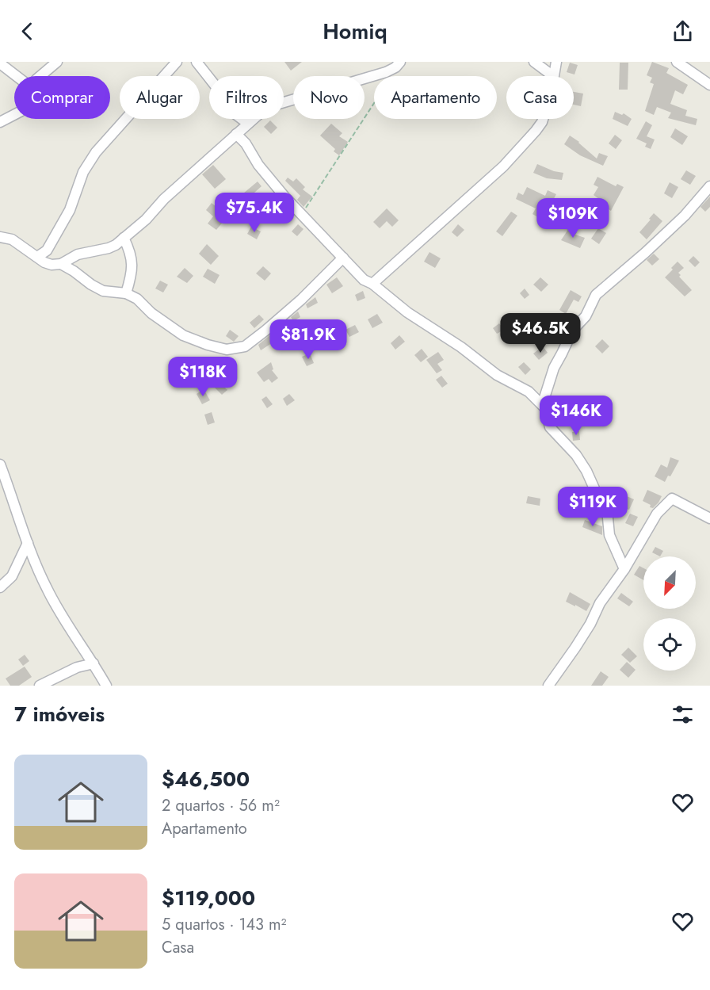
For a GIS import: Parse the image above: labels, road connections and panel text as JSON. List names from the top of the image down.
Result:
{
  "north": "bottom left",
  "page": {
    "header": "Homiq",
    "chip": [
      "Comprar",
      "Alugar",
      "Filtros",
      "Novo",
      "Apartamento",
      "Casa"
    ],
    "price": [
      "$75.4K",
      "$109K",
      "$46.5K",
      "$81.9K",
      "$118K",
      "$146K",
      "$119K"
    ],
    "heading": "7 imóveis",
    "list": [
      {
        "name": "$46,500",
        "note": "2 quartos · 56 m² · Apartamento"
      },
      {
        "name": "$119,000",
        "note": "5 quartos · 143 m² · Casa"
      }
    ]
  }
}
